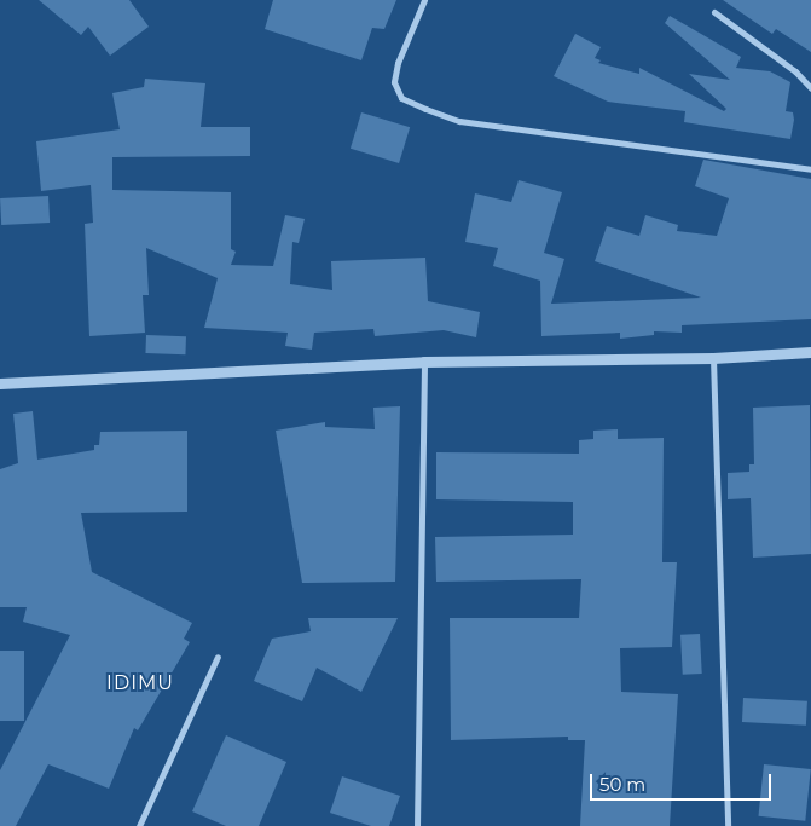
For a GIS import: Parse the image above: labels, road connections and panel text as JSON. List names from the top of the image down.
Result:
{
  "districts": ["IDIMU"],
  "scale_bar": "50 m"
}
